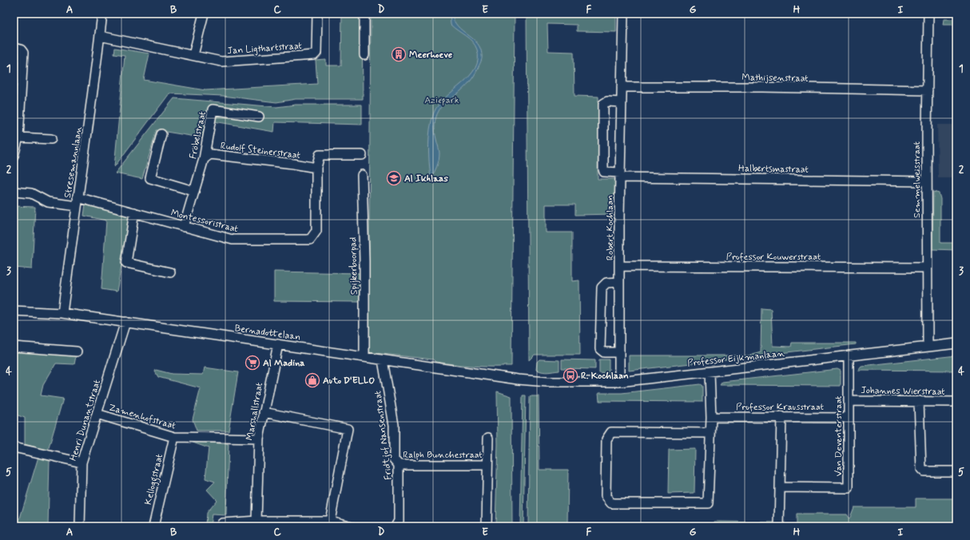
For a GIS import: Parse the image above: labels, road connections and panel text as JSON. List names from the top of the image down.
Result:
{
  "streets": {
    "street": [
      "Jan Ligthartstraat",
      "Mathijsenstraat",
      "Fröbelstraat",
      "Rudolf Steinerstraat",
      "Stresemannlaan",
      "Halbertsmastraat",
      "Semmelweisstraat",
      "Montessoristraat",
      "Robert Kochlaan",
      "Professor Kouwerstraat",
      "Spijkerboorpad",
      "Bernadottelaan",
      "Professor Eijkmanlaan",
      "Johannes Wierstraat",
      "Professor Krausstraat",
      "Marshallstraat",
      "Zamenhofstraat",
      "Henri Dunantstraat",
      "Fridtjof Nansenstraat",
      "Van Deventerstraat",
      "Ralph Bunchestraat",
      "Kelloggstraat"
    ]
  },
  "crossings": [
    ["Jan Ligthartstraat", "Stresemannlaan"],
    ["Mathijsenstraat", "Semmelweisstraat"],
    ["Mathijsenstraat", "Robert Kochlaan"],
    ["Fröbelstraat", "Rudolf Steinerstraat"],
    ["Fröbelstraat", "Montessoristraat"],
    ["Rudolf Steinerstraat", "Montessoristraat"],
    ["Stresemannlaan", "Montessoristraat"],
    ["Stresemannlaan", "Bernadottelaan"],
    ["Halbertsmastraat", "Semmelweisstraat"],
    ["Halbertsmastraat", "Robert Kochlaan"],
    ["Semmelweisstraat", "Professor Kouwerstraat"],
    ["Semmelweisstraat", "Professor Eijkmanlaan"],
    ["Robert Kochlaan", "Professor Kouwerstraat"],
    ["Robert Kochlaan", "Professor Eijkmanlaan"],
    ["Spijkerboorpad", "Bernadottelaan"],
    ["Bernadottelaan", "Professor Eijkmanlaan"],
    ["Bernadottelaan", "Marshallstraat"],
    ["Bernadottelaan", "Henri Dunantstraat"],
    ["Bernadottelaan", "Fridtjof Nansenstraat"],
    ["Professor Eijkmanlaan", "Van Deventerstraat"],
    ["Johannes Wierstraat", "Van Deventerstraat"],
    ["Professor Krausstraat", "Van Deventerstraat"],
    ["Marshallstraat", "Zamenhofstraat"],
    ["Zamenhofstraat", "Henri Dunantstraat"],
    ["Zamenhofstraat", "Kelloggstraat"],
    ["Fridtjof Nansenstraat", "Ralph Bunchestraat"]
  ],
  "parks": ["Aziëpark"],
  "places": {
    "building": ["Meerhoeve"],
    "school or university": ["Al Ikhlaas"],
    "supermarket": ["Al Madina"],
    "bus stop": ["R. Kochlaan"],
    "shop": ["Auto D'ELLO"]
  },
  "grid": {
    "columns": [
      "A",
      "B",
      "C",
      "D",
      "E",
      "F",
      "G",
      "H",
      "I"
    ],
    "rows": [
      "1",
      "2",
      "3",
      "4",
      "5"
    ]
  }
}
